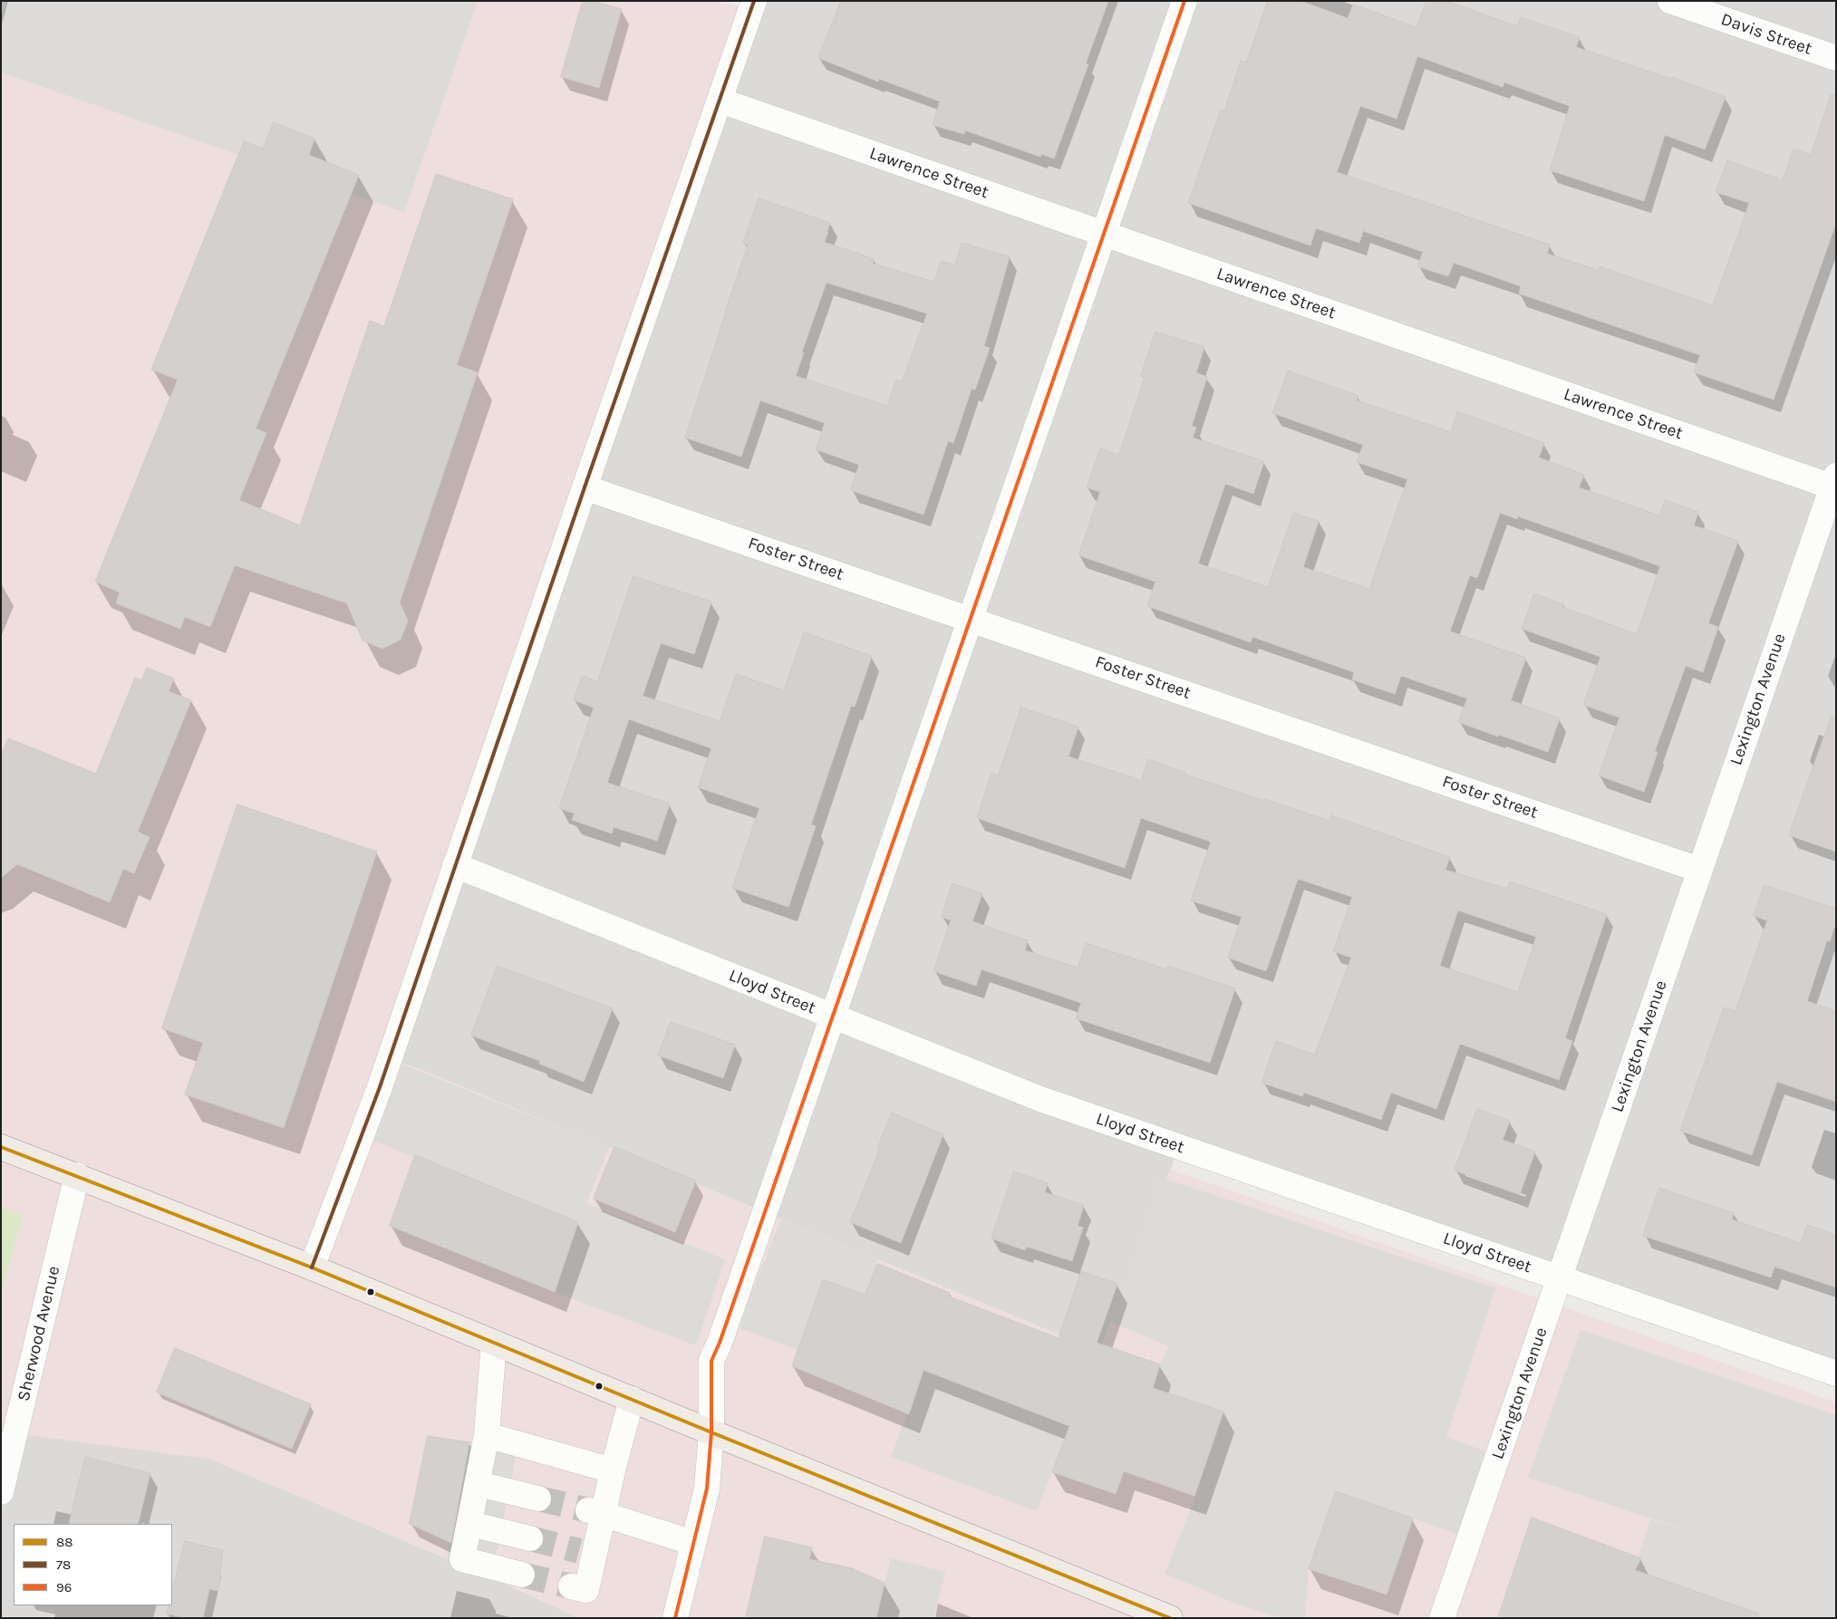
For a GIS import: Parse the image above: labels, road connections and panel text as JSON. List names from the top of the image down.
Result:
{
  "streets": {
    "street": [
      "Davis Street",
      "Lawrence Street",
      "Foster Street",
      "Lexington Avenue",
      "Lloyd Street",
      "Sherwood Avenue"
    ]
  },
  "crossings": [
    ["Lawrence Street", "Lexington Avenue"],
    ["Foster Street", "Lexington Avenue"],
    ["Lexington Avenue", "Lloyd Street"]
  ],
  "lines": ["transit line 78", "transit line 96", "transit line 88"],
  "legend": ["88", "78", "96"]
}
